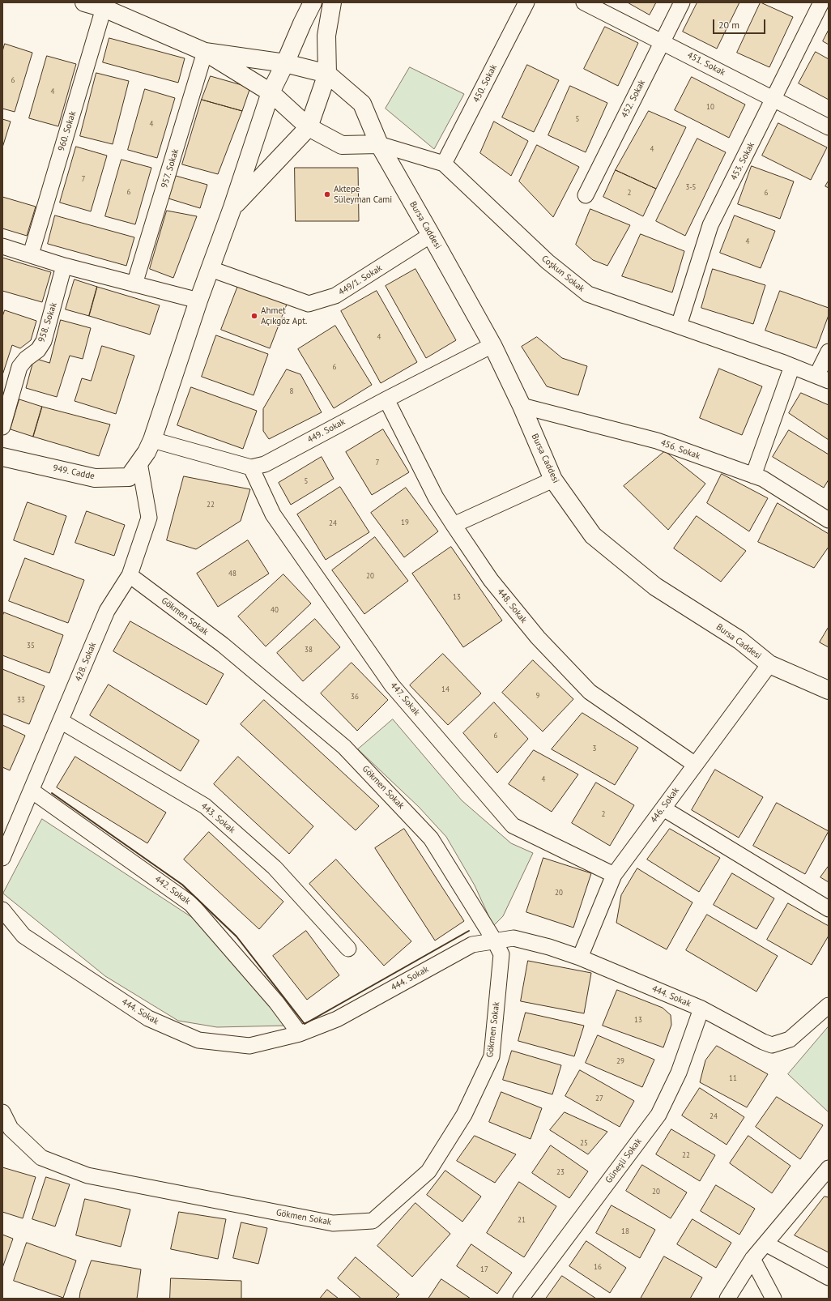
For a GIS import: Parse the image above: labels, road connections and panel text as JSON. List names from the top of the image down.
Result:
{
  "streets": {
    "street": [
      "451. Sokak",
      "450. Sokak",
      "452. Sokak",
      "960. Sokak",
      "453. Sokak",
      "957. Sokak",
      "Bursa Caddesi",
      "Coşkun Sokak",
      "449/1. Sokak",
      "958. Sokak",
      "449. Sokak",
      "456. Sokak",
      "949. Cadde",
      "448. Sokak",
      "Gökmen Sokak",
      "428. Sokak",
      "447. Sokak",
      "446. Sokak",
      "443. Sokak",
      "442. Sokak",
      "444. Sokak",
      "Güneşli Sokak"
    ]
  },
  "crossings": [
    ["451. Sokak", "452. Sokak"],
    ["451. Sokak", "453. Sokak"],
    ["450. Sokak", "Coşkun Sokak"],
    ["453. Sokak", "Coşkun Sokak"],
    ["Bursa Caddesi", "Coşkun Sokak"],
    ["Bursa Caddesi", "449/1. Sokak"],
    ["Bursa Caddesi", "449. Sokak"],
    ["Bursa Caddesi", "456. Sokak"],
    ["Bursa Caddesi", "446. Sokak"],
    ["449. Sokak", "448. Sokak"],
    ["449. Sokak", "447. Sokak"],
    ["949. Cadde", "428. Sokak"],
    ["448. Sokak", "446. Sokak"],
    ["Gökmen Sokak", "428. Sokak"],
    ["Gökmen Sokak", "444. Sokak"],
    ["428. Sokak", "443. Sokak"],
    ["428. Sokak", "442. Sokak"],
    ["447. Sokak", "446. Sokak"],
    ["446. Sokak", "444. Sokak"],
    ["442. Sokak", "444. Sokak"],
    ["444. Sokak", "Güneşli Sokak"]
  ],
  "places": ["Aktepe Süleyman Cami", "Ahmet Açıkgöz Apt."],
  "house_numbers": [
    "6",
    "4",
    "10",
    "5",
    "4",
    "4",
    "7",
    "3-5",
    "6",
    "2",
    "6",
    "4",
    "4",
    "6",
    "8",
    "7",
    "5",
    "22",
    "19",
    "24",
    "48",
    "20",
    "13",
    "40",
    "35",
    "38",
    "14",
    "9",
    "36",
    "33",
    "6",
    "3",
    "4",
    "2",
    "20",
    "13",
    "29",
    "11",
    "27",
    "24",
    "25",
    "22",
    "23",
    "20",
    "21",
    "18",
    "16",
    "17"
  ],
  "scale_bar": "20 m"
}
